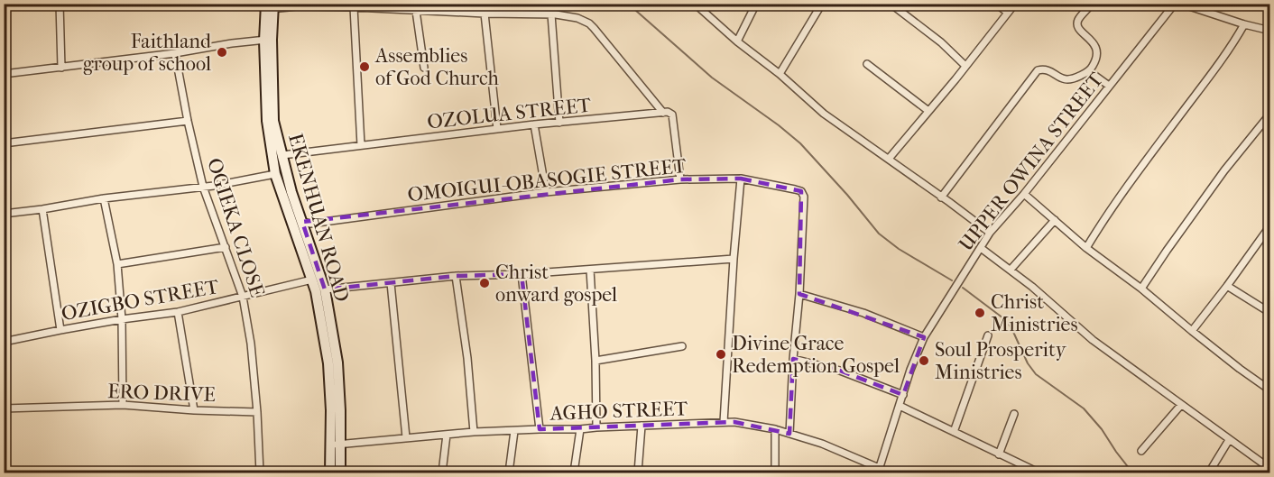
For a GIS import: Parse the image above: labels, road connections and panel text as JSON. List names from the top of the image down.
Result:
{
  "streets": {
    "main road": ["EKENHUAN ROAD"],
    "street": [
      "OZOLUA STREET",
      "UPPER OWINA STREET",
      "OMOIGUI-OBASOGIE STREET",
      "OGIEKA CLOSE",
      "OZIGBO STREET",
      "ERO DRIVE",
      "AGHO STREET"
    ]
  },
  "crossings": [
    ["OZOLUA STREET", "EKENHUAN ROAD"],
    ["UPPER OWINA STREET", "AGHO STREET"],
    ["OMOIGUI-OBASOGIE STREET", "EKENHUAN ROAD"],
    ["EKENHUAN ROAD", "OZIGBO STREET"],
    ["EKENHUAN ROAD", "AGHO STREET"],
    ["OGIEKA CLOSE", "OZIGBO STREET"],
    ["OGIEKA CLOSE", "ERO DRIVE"]
  ],
  "places": [
    "Faithland group of school",
    "Assemblies of God Church",
    "Christ onward gospel",
    "Christ Ministries",
    "Divine Grace Redemption Gospel",
    "Soul Prosperity Ministries"
  ]
}
